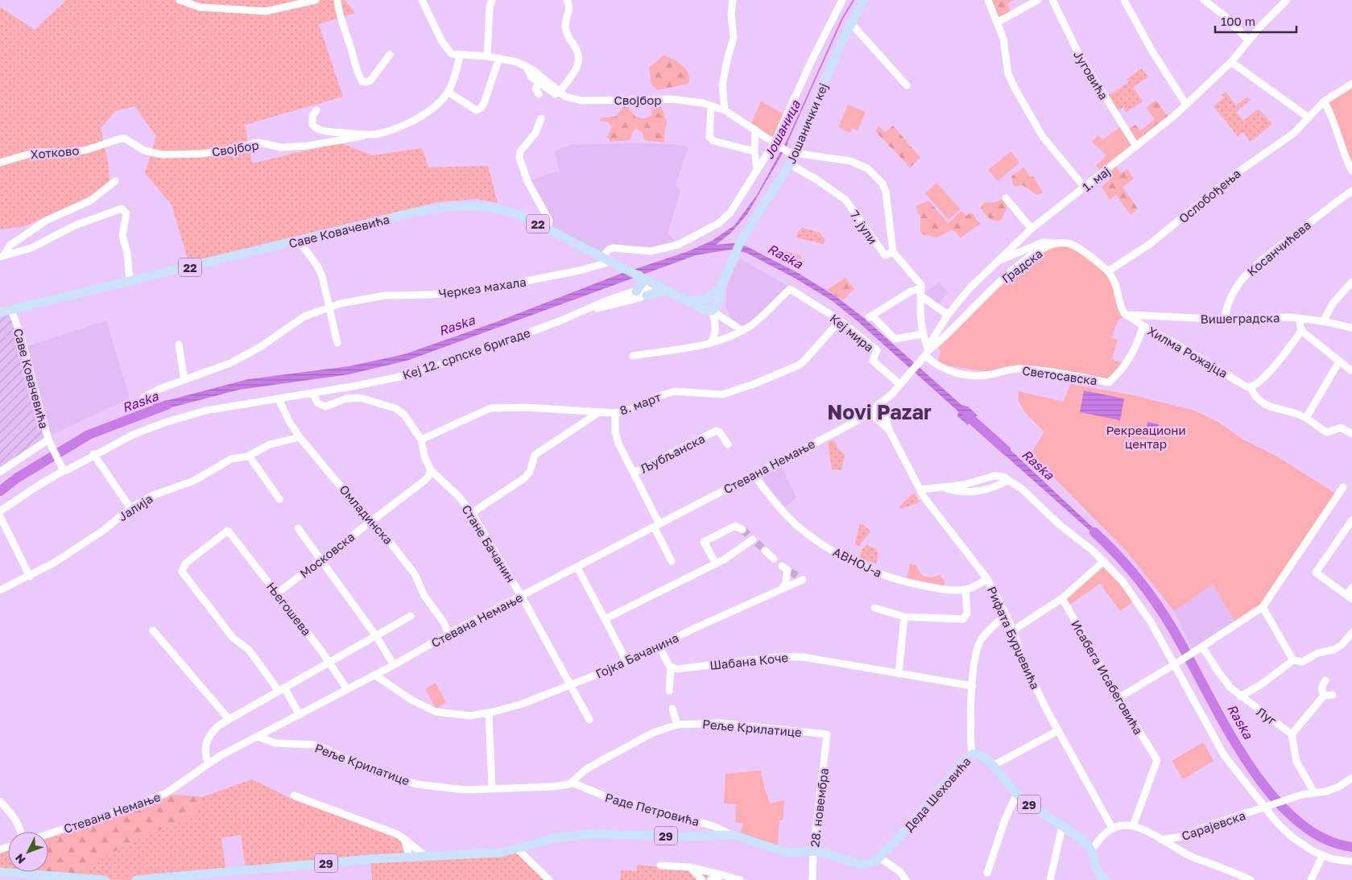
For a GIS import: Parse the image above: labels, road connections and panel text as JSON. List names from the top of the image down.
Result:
{
  "streets": {
    "main road": [
      "Јошанички кеј",
      "22",
      "Саве Ковачевића",
      "Деда Шеховића",
      "29"
    ],
    "street": [
      "Југовића",
      "Својбор",
      "Хотково",
      "1. мај",
      "Ослобођења",
      "7. јули",
      "Косанчићева",
      "Градска",
      "Черкез махала",
      "Вишеградска",
      "Кеј мира",
      "Хилма Рожајца",
      "Кеј 12. српске бригаде",
      "Светосавска",
      "8. март",
      "Љубљанска",
      "Стевана Немање",
      "Јалија",
      "Омладинска",
      "Стане Бачанин",
      "Московска",
      "АВНОЈ-а",
      "Његошева",
      "Рифата Бурџевића",
      "Гојка Бачанина",
      "Шабана Коче",
      "Исабега Исабеговића",
      "Луг",
      "Реље Крилатице",
      "28. новембра",
      "Раде Петровића",
      "Сарајевска"
    ]
  },
  "crossings": [
    ["Југовића", "1. мај"],
    ["Својбор", "Јошанички кеј"],
    ["Својбор", "Хотково"],
    ["Својбор", "Черкез махала"],
    ["Јошанички кеј", "22"],
    ["Јошанички кеј", "7. јули"],
    ["1. мај", "Градска"],
    ["1. мај", "Кеј мира"],
    ["1. мај", "Светосавска"],
    ["Ослобођења", "Градска"],
    ["22", "Саве Ковачевића"],
    ["22", "Черкез махала"],
    ["22", "Кеј 12. српске бригаде"],
    ["Саве Ковачевића", "Черкез махала"],
    ["Саве Ковачевића", "Кеј 12. српске бригаде"],
    ["Косанчићева", "Вишеградска"],
    ["Градска", "Вишеградска"],
    ["Градска", "Хилма Рожајца"],
    ["Градска", "Светосавска"],
    ["Вишеградска", "Хилма Рожајца"],
    ["Кеј мира", "8. март"],
    ["Хилма Рожајца", "Светосавска"],
    ["Кеј 12. српске бригаде", "Омладинска"],
    ["Кеј 12. српске бригаде", "Стане Бачанин"],
    ["8. март", "Стане Бачанин"],
    ["Стевана Немање", "Омладинска"],
    ["Стевана Немање", "Стане Бачанин"],
    ["Стевана Немање", "АВНОЈ-а"],
    ["Стевана Немање", "Његошева"],
    ["Стевана Немање", "Гојка Бачанина"],
    ["Стевана Немање", "Реље Крилатице"],
    ["Јалија", "Омладинска"],
    ["Омладинска", "Московска"],
    ["Стане Бачанин", "Московска"],
    ["Стане Бачанин", "Гојка Бачанина"],
    ["Московска", "Његошева"],
    ["АВНОЈ-а", "Рифата Бурџевића"],
    ["Рифата Бурџевића", "Деда Шеховића"],
    ["Рифата Бурџевића", "Сарајевска"],
    ["Шабана Коче", "Деда Шеховића"],
    ["Исабега Исабеговића", "Сарајевска"],
    ["Реље Крилатице", "28. новембра"],
    ["Реље Крилатице", "Раде Петровића"],
    ["Деда Шеховића", "29"],
    ["Деда Шеховића", "28. новембра"],
    ["29", "28. новембра"],
    ["29", "Раде Петровића"]
  ],
  "districts": ["Novi Pazar"],
  "water": ["Јошаница", "Raska"],
  "parks": ["Рекреациони центар"],
  "scale_bar": "100 m",
  "north": "bottom left"
}
